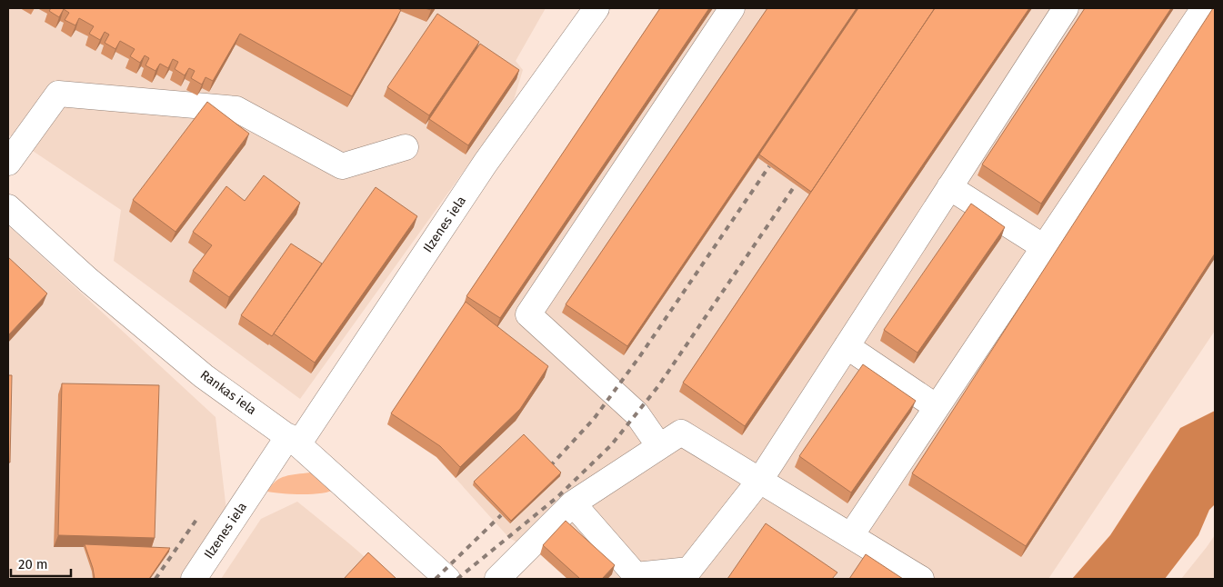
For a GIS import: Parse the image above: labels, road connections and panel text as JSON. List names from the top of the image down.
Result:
{
  "streets": {
    "street": ["Ilzenes iela", "Rankas iela"]
  },
  "crossings": [
    ["Ilzenes iela", "Rankas iela"]
  ],
  "scale_bar": "20 m"
}
